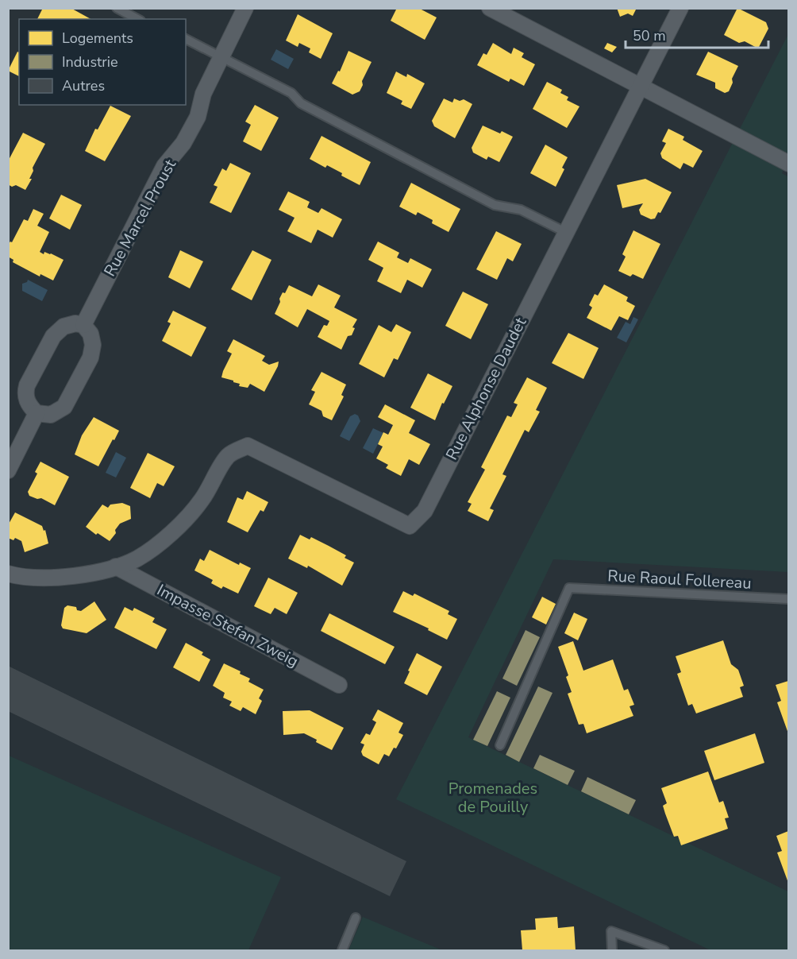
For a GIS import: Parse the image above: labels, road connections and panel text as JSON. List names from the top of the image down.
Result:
{
  "streets": {
    "street": ["Rue Marcel Proust", "Rue Alphonse Daudet", "Impasse Stefan Zweig"],
    "lane": ["Rue Raoul Follereau"]
  },
  "crossings": [
    ["Rue Alphonse Daudet", "Impasse Stefan Zweig"]
  ],
  "parks": ["Promenades de Pouilly"],
  "legend": ["Logements", "Industrie", "Autres"],
  "scale_bar": "50 m"
}
